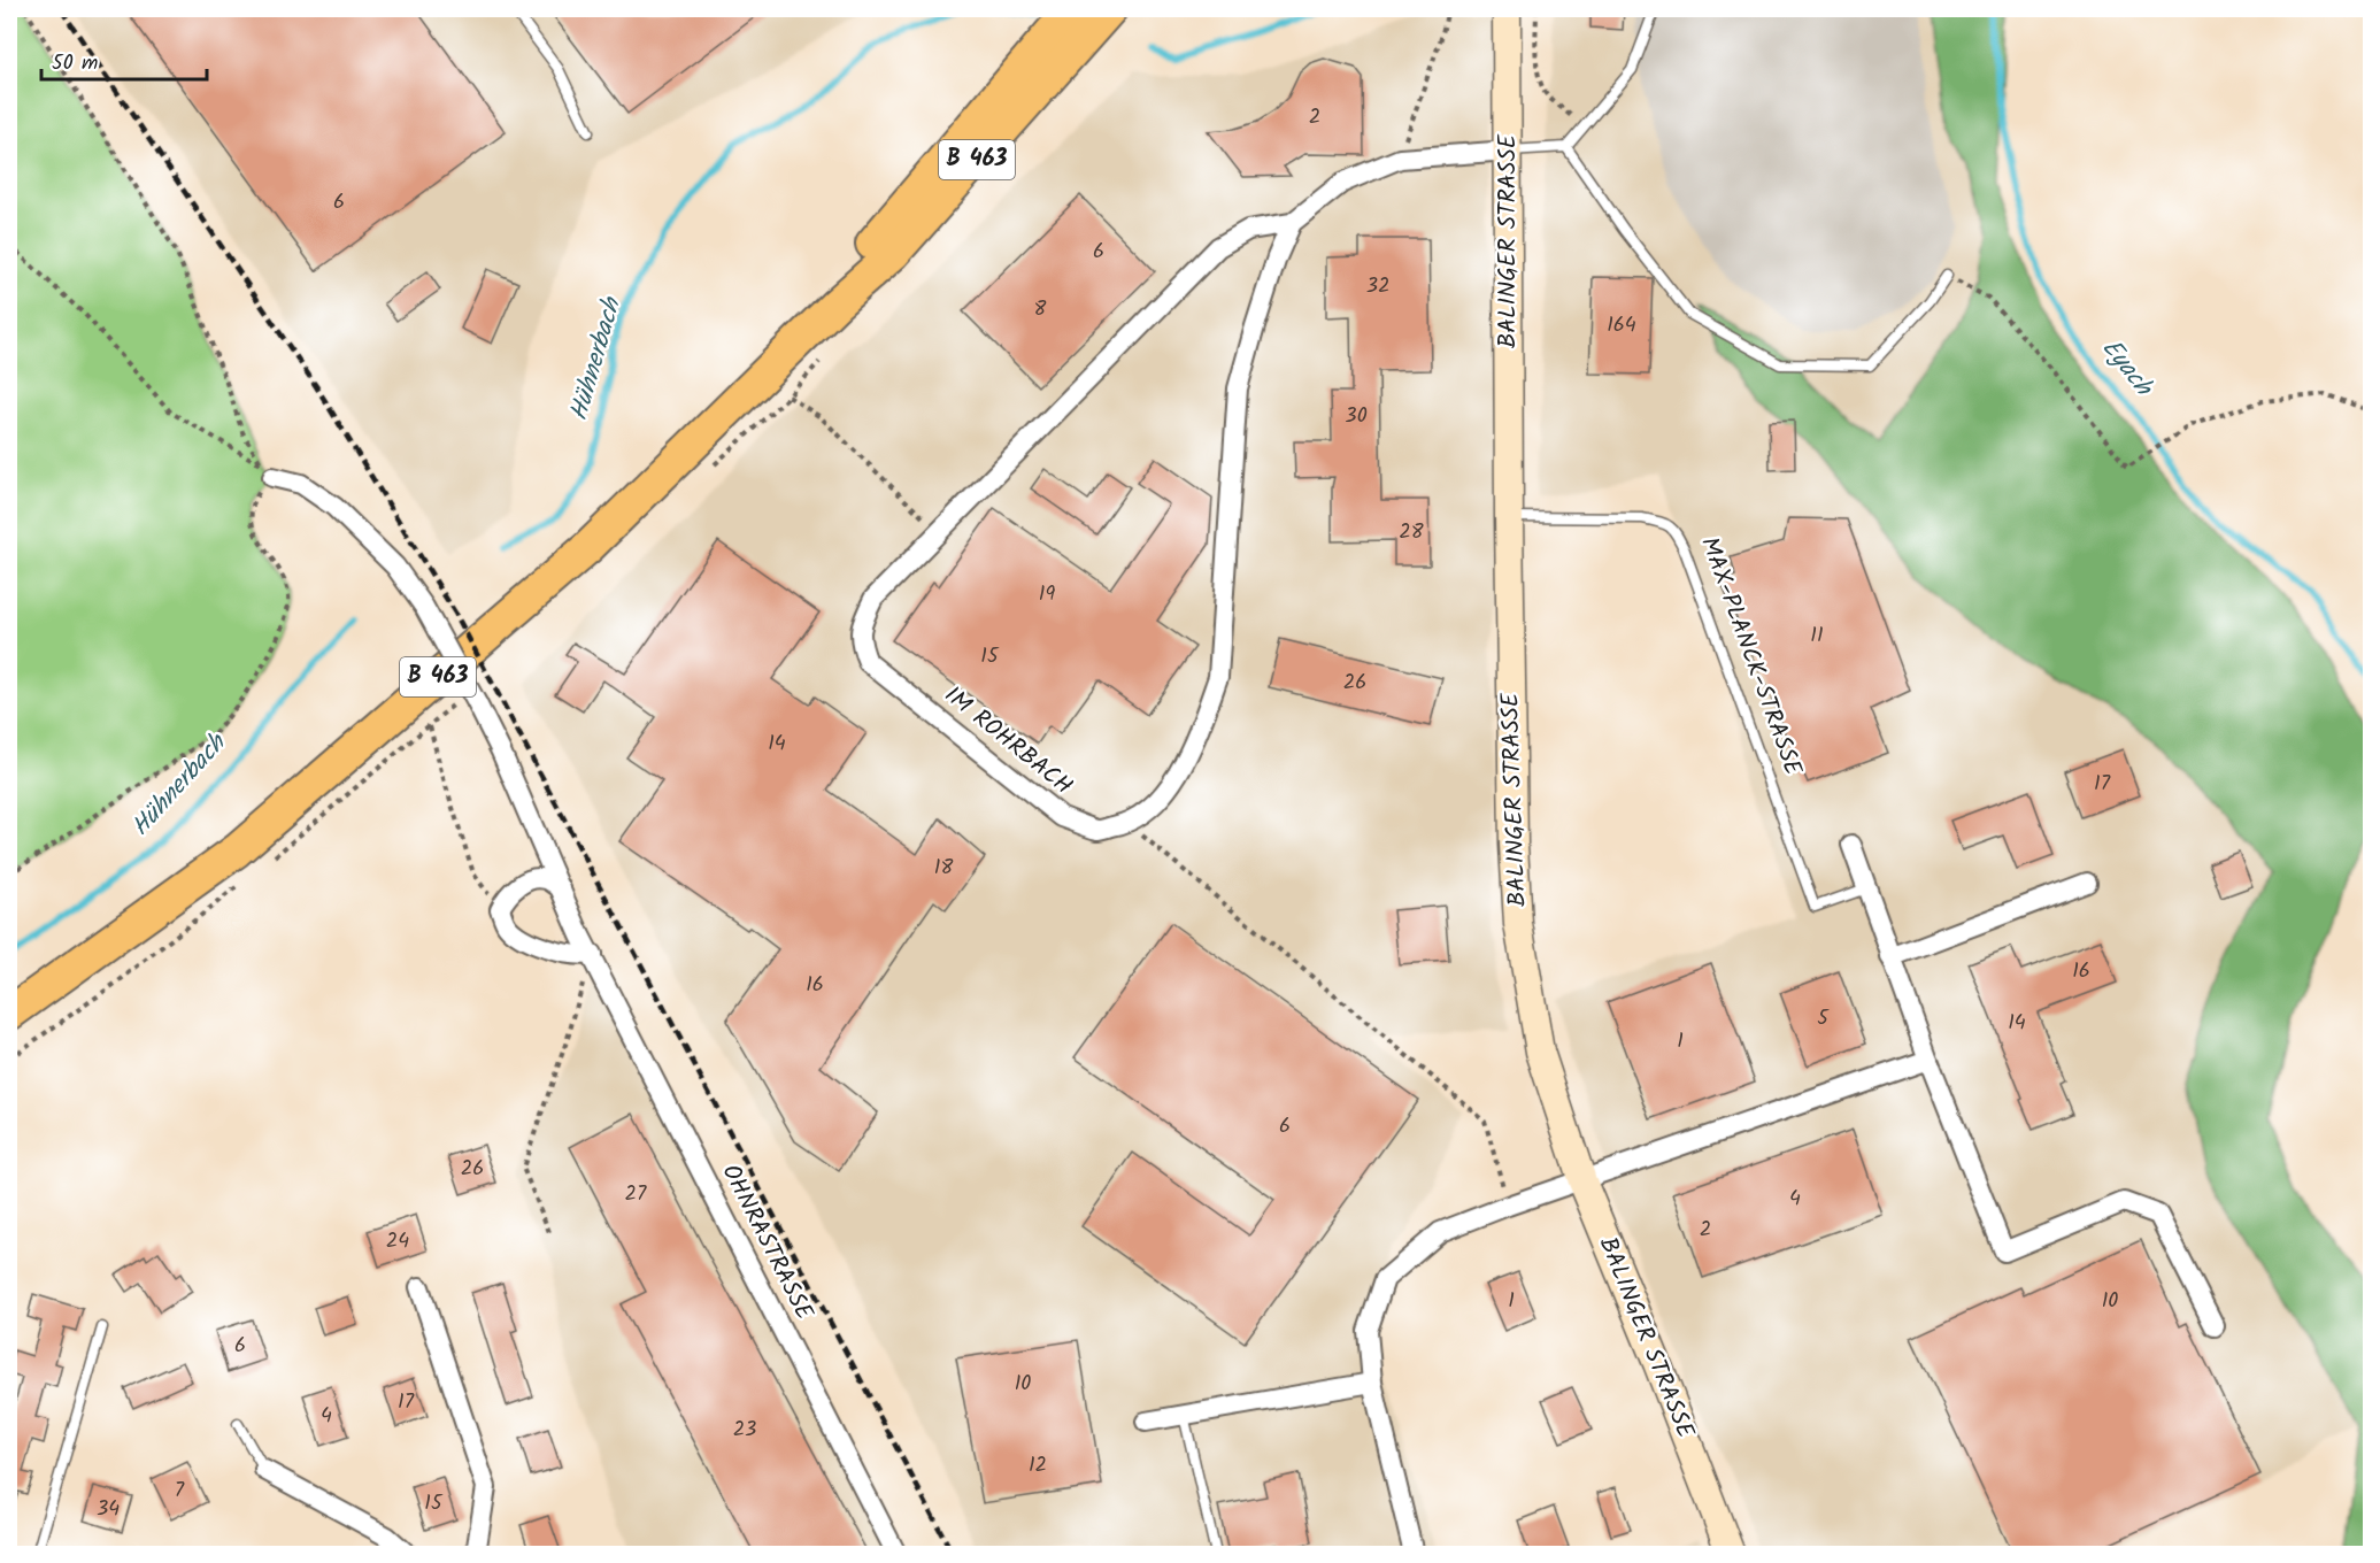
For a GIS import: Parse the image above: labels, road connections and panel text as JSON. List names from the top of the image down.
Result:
{
  "streets": {
    "highway": ["B 463"],
    "main road": ["BALINGER STRASSE"],
    "street": ["IM ROHRBACH", "OHNRASTRASSE"],
    "lane": ["MAX-PLANCK-STRASSE"]
  },
  "crossings": [
    ["BALINGER STRASSE", "MAX-PLANCK-STRASSE"],
    ["BALINGER STRASSE", "IM ROHRBACH"]
  ],
  "water": ["Hühnerbach", "Eyach"],
  "house_numbers": [
    "2",
    "6",
    "6",
    "32",
    "8",
    "164",
    "30",
    "28",
    "19",
    "11",
    "15",
    "26",
    "14",
    "17",
    "18",
    "16",
    "16",
    "5",
    "14",
    "1",
    "6",
    "26",
    "27",
    "4",
    "2",
    "24",
    "1",
    "10",
    "6",
    "10",
    "17",
    "4",
    "23",
    "12",
    "7",
    "15",
    "34"
  ],
  "scale_bar": "50 m"
}
